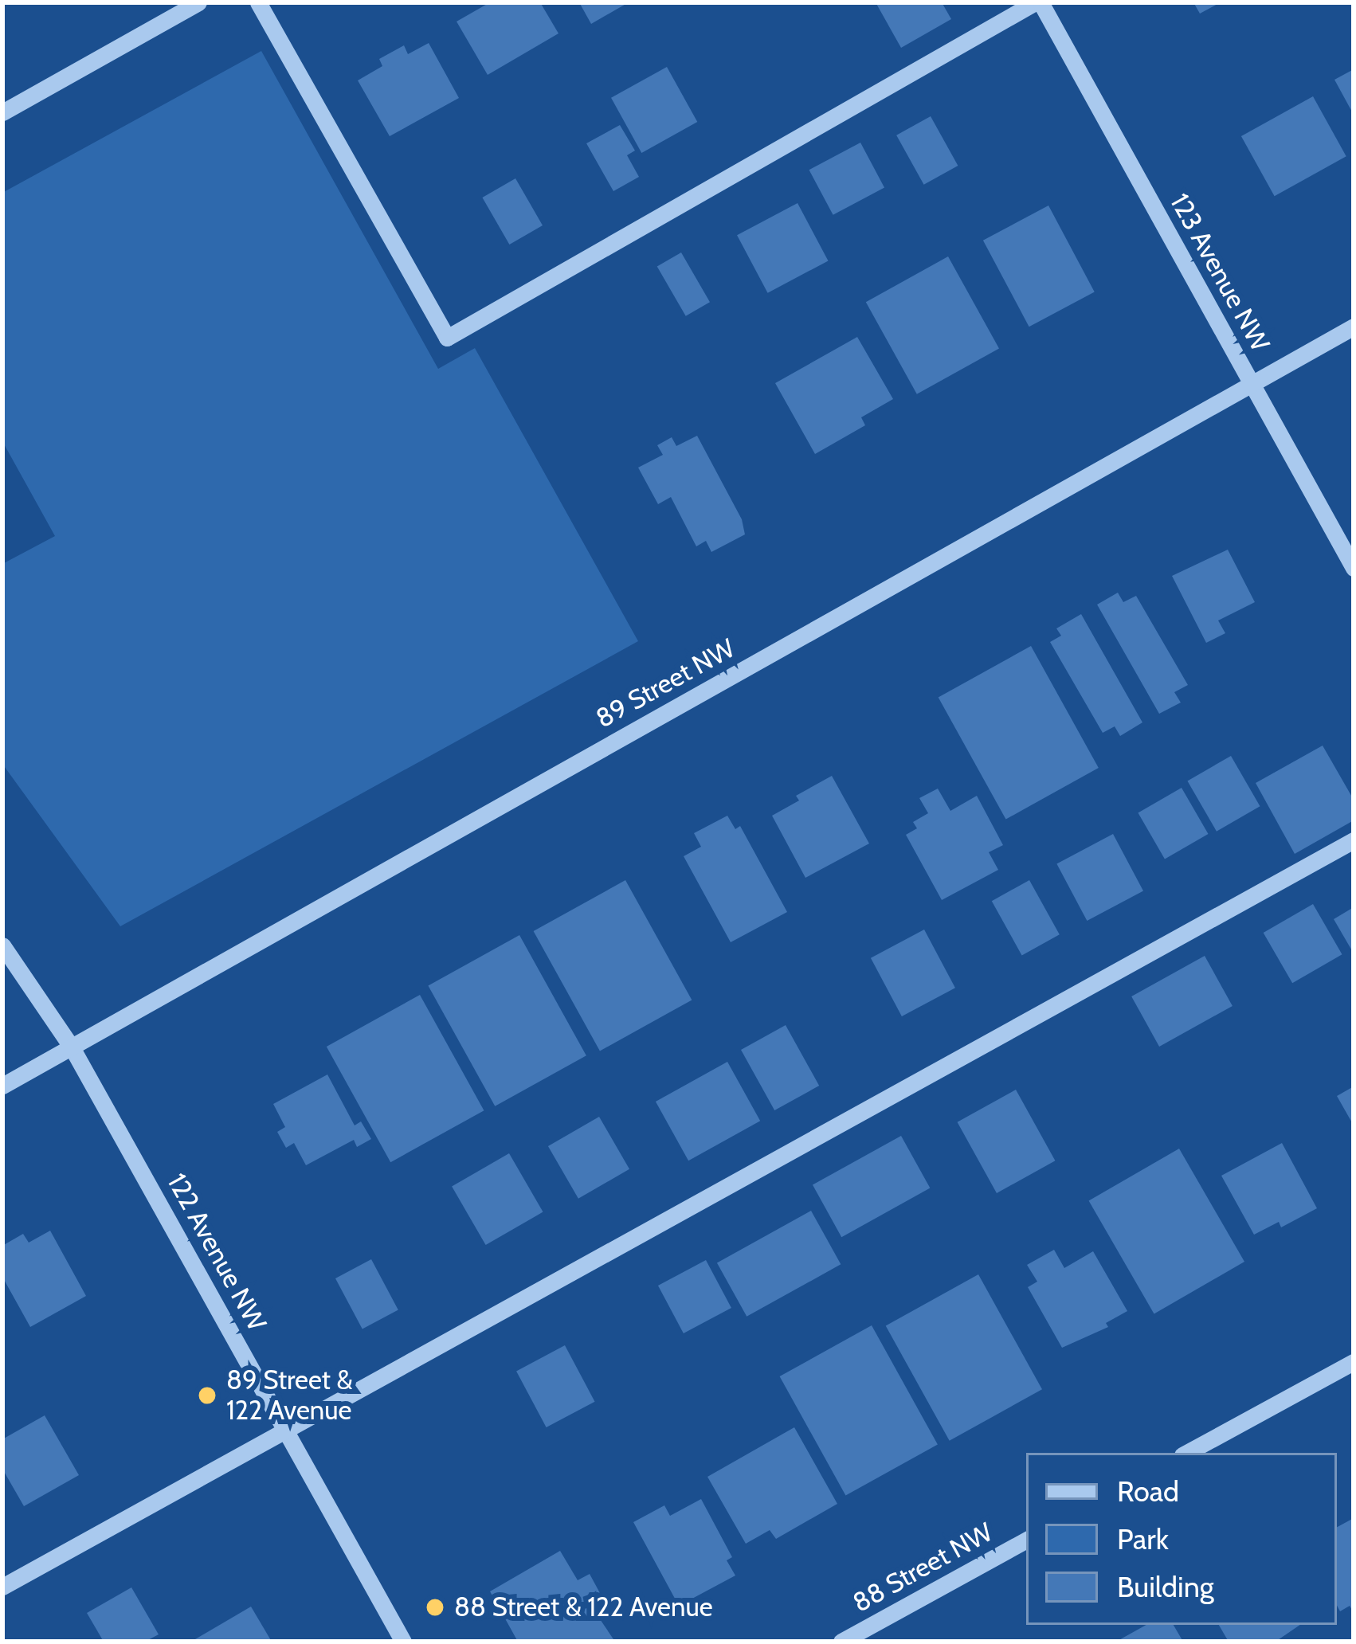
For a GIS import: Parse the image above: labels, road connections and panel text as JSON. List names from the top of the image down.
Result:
{
  "streets": {
    "street": [
      "123 Avenue NW",
      "89 Street NW",
      "122 Avenue NW",
      "88 Street NW"
    ]
  },
  "crossings": [
    ["123 Avenue NW", "89 Street NW"],
    ["89 Street NW", "122 Avenue NW"]
  ],
  "places": ["89 Street & 122 Avenue", "88 Street & 122 Avenue"],
  "legend": ["Road", "Park", "Building"]
}
